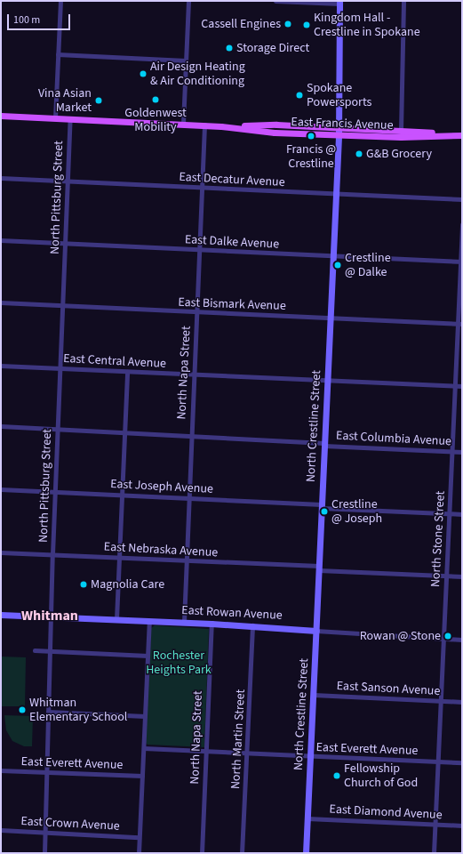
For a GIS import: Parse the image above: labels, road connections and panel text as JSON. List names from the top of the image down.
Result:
{
  "streets": {
    "main road": ["East Francis Avenue", "North Crestline Street", "East Rowan Avenue"],
    "street": [
      "East Decatur Avenue",
      "North Pittsburg Street",
      "East Dalke Avenue",
      "East Bismark Avenue",
      "East Central Avenue",
      "North Napa Street",
      "East Columbia Avenue",
      "East Joseph Avenue",
      "North Stone Street",
      "East Nebraska Avenue",
      "East Sanson Avenue",
      "North Martin Street",
      "East Everett Avenue",
      "East Diamond Avenue",
      "East Crown Avenue"
    ]
  },
  "crossings": [
    ["East Francis Avenue", "North Pittsburg Street"],
    ["East Francis Avenue", "North Napa Street"],
    ["East Francis Avenue", "North Crestline Street"],
    ["East Decatur Avenue", "North Pittsburg Street"],
    ["East Decatur Avenue", "North Napa Street"],
    ["East Decatur Avenue", "North Crestline Street"],
    ["North Pittsburg Street", "East Dalke Avenue"],
    ["North Pittsburg Street", "East Bismark Avenue"],
    ["North Pittsburg Street", "East Central Avenue"],
    ["North Pittsburg Street", "East Columbia Avenue"],
    ["North Pittsburg Street", "East Joseph Avenue"],
    ["North Pittsburg Street", "East Nebraska Avenue"],
    ["North Pittsburg Street", "East Rowan Avenue"],
    ["North Pittsburg Street", "East Everett Avenue"],
    ["North Pittsburg Street", "East Crown Avenue"],
    ["East Dalke Avenue", "North Napa Street"],
    ["East Dalke Avenue", "North Crestline Street"],
    ["East Dalke Avenue", "North Stone Street"],
    ["East Bismark Avenue", "North Napa Street"],
    ["East Bismark Avenue", "North Crestline Street"],
    ["East Bismark Avenue", "North Stone Street"],
    ["East Central Avenue", "North Napa Street"],
    ["East Central Avenue", "North Crestline Street"],
    ["East Central Avenue", "North Stone Street"],
    ["North Napa Street", "East Columbia Avenue"],
    ["North Napa Street", "East Joseph Avenue"],
    ["North Napa Street", "East Nebraska Avenue"],
    ["North Napa Street", "East Rowan Avenue"],
    ["North Napa Street", "East Everett Avenue"],
    ["North Crestline Street", "East Columbia Avenue"],
    ["North Crestline Street", "East Joseph Avenue"],
    ["North Crestline Street", "East Nebraska Avenue"],
    ["North Crestline Street", "East Rowan Avenue"],
    ["North Crestline Street", "East Sanson Avenue"],
    ["North Crestline Street", "East Everett Avenue"],
    ["North Crestline Street", "East Diamond Avenue"],
    ["East Columbia Avenue", "North Stone Street"],
    ["East Joseph Avenue", "North Stone Street"],
    ["North Stone Street", "East Nebraska Avenue"],
    ["North Stone Street", "East Rowan Avenue"],
    ["North Stone Street", "East Sanson Avenue"],
    ["North Stone Street", "East Everett Avenue"],
    ["North Stone Street", "East Diamond Avenue"],
    ["East Rowan Avenue", "North Martin Street"],
    ["North Martin Street", "East Everett Avenue"]
  ],
  "districts": ["Whitman"],
  "parks": ["Rochester Heights Park"],
  "places": [
    "Cassell Engines",
    "Kingdom Hall - Crestline in Spokane",
    "Storage Direct",
    "Air Design Heating & Air Conditioning",
    "Spokane Powersports",
    "Goldenwest Mobility",
    "Vina Asian Market",
    "Francis @ Crestline",
    "G&B Grocery",
    "Crestline @ Dalke",
    "Crestline @ Joseph",
    "Magnolia Care",
    "Rowan @ Stone",
    "Whitman Elementary School",
    "Fellowship Church of God"
  ],
  "scale_bar": "100 m"
}
